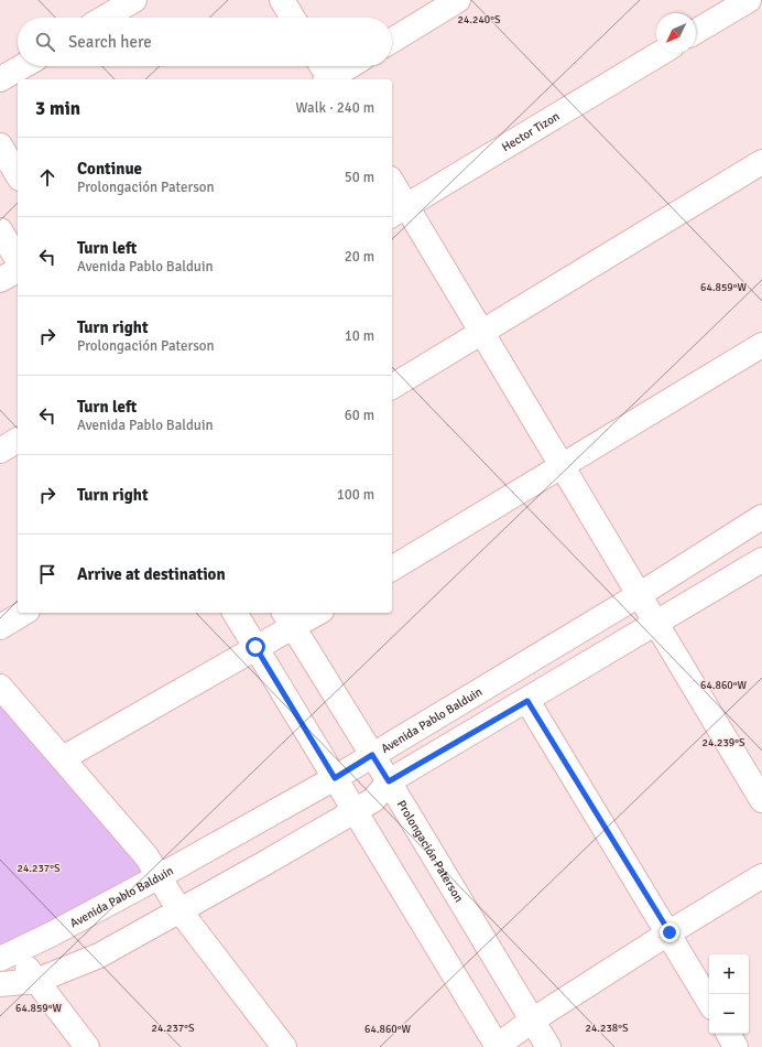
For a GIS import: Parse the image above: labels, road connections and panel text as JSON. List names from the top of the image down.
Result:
{
  "streets": {
    "street": ["Hector Tizon", "Avenida Pablo Balduin", "Prolongación Paterson"]
  },
  "crossings": [
    ["Avenida Pablo Balduin", "Prolongación Paterson"]
  ],
  "north": "bottom left",
  "page": {
    "search": "Search here",
    "heading": ["3 min", "Walk · 240 m"],
    "list": [
      ["Continue", "Prolongación Paterson", "50 m"],
      ["Turn left", "Avenida Pablo Balduin", "20 m"],
      ["Turn right", "Prolongación Paterson", "10 m"],
      ["Turn left", "Avenida Pablo Balduin", "60 m"],
      ["Turn right", "100 m"],
      "Arrive at destination"
    ],
    "map_buttons": ["+", "−"]
  },
  "coordinates": [
    "24.240°S",
    "64.859°W",
    "64.860°W",
    "24.239°S",
    "24.237°S",
    "24.238°S"
  ]
}
